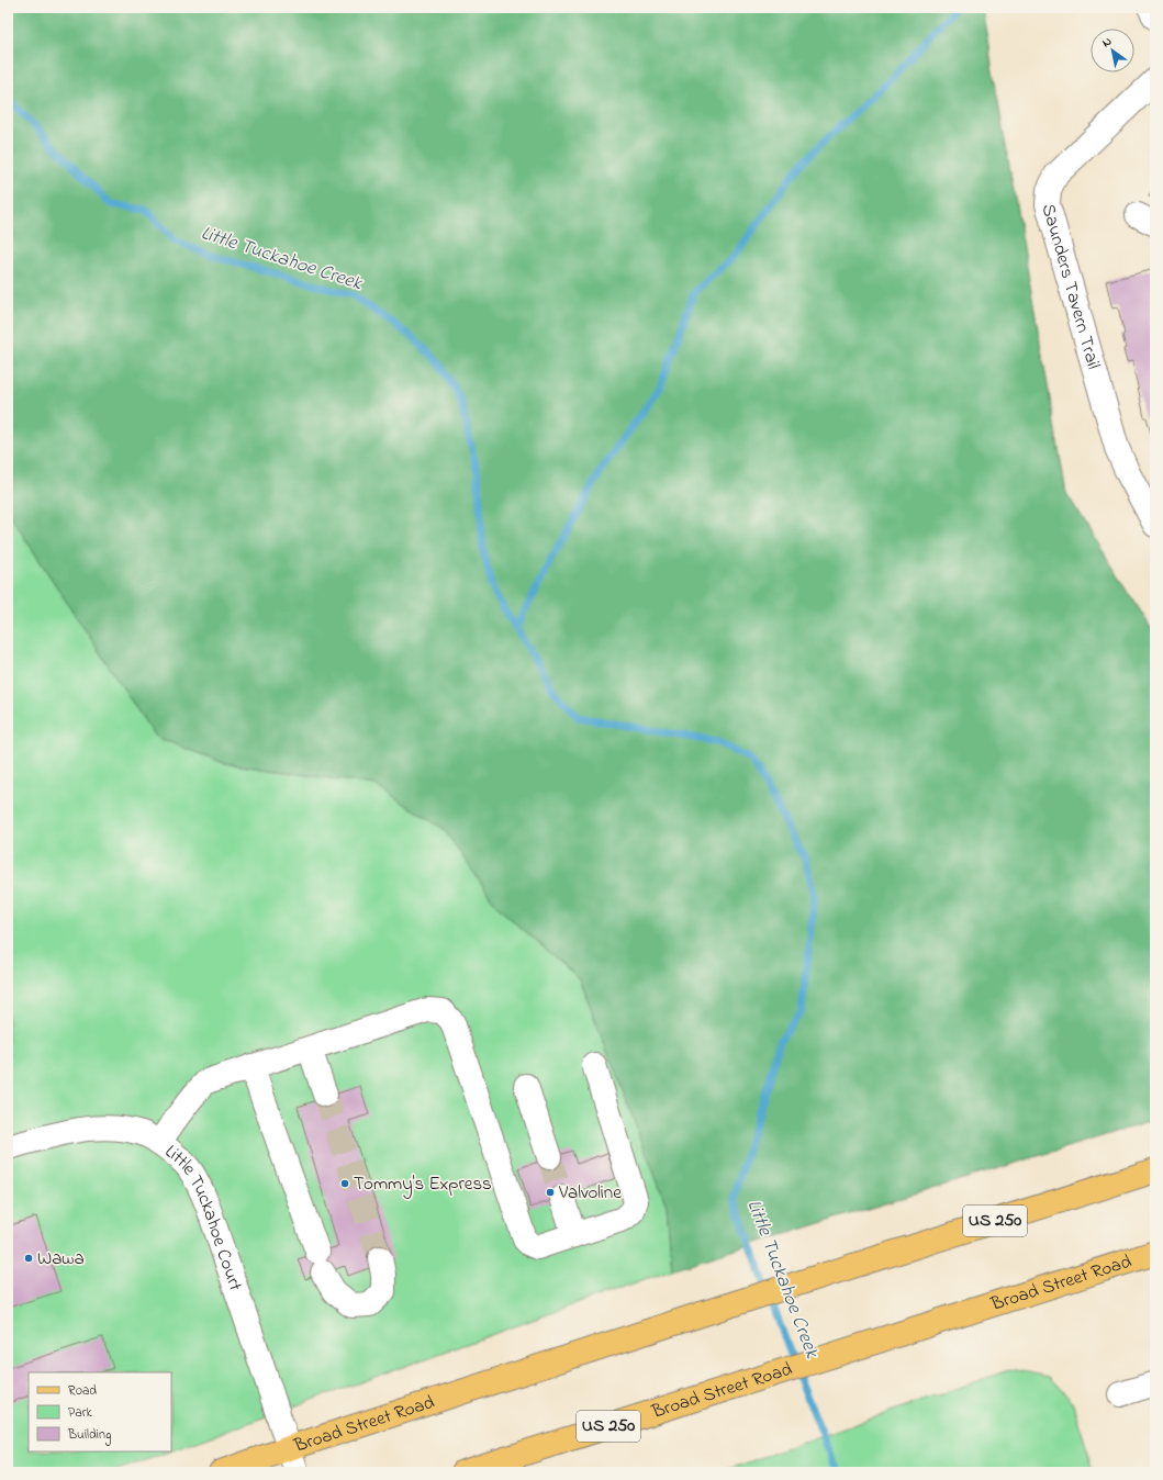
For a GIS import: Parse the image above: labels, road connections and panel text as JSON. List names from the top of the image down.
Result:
{
  "streets": {
    "main road": ["US 250", "Broad Street Road"],
    "street": ["Saunders Tavern Trail", "Little Tuckahoe Court"]
  },
  "crossings": [
    ["Little Tuckahoe Court", "Broad Street Road"]
  ],
  "water": ["Little Tuckahoe Creek"],
  "places": ["Tommy's Express", "Valvoline", "Wawa"],
  "legend": ["Road", "Park", "Building"],
  "north": "top left"
}
